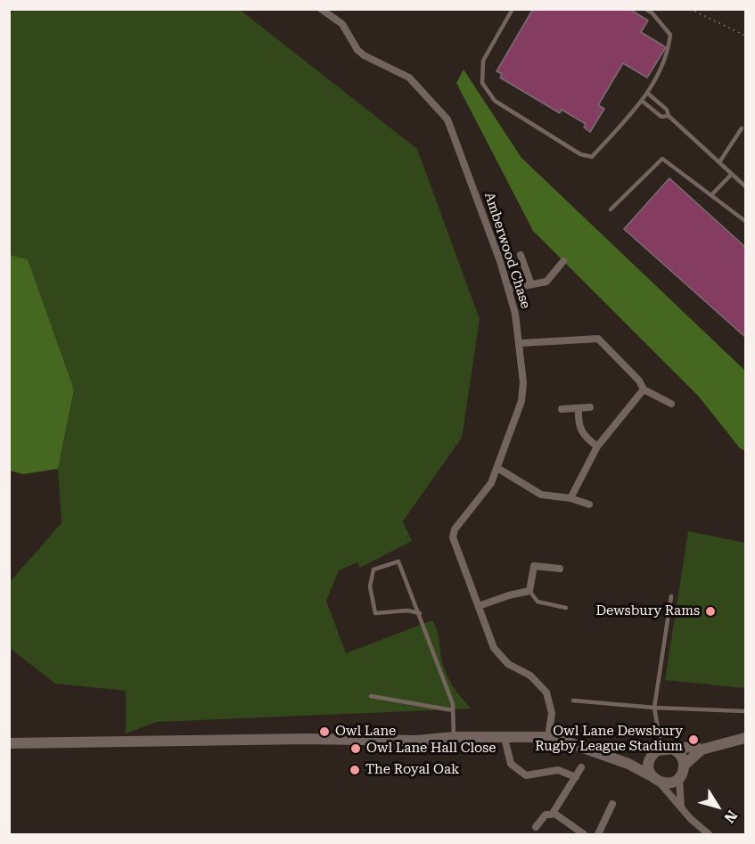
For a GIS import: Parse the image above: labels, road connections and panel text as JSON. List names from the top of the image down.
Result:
{
  "streets": {
    "street": ["Amberwood Chase"]
  },
  "places": [
    "Dewsbury Rams",
    "Owl Lane",
    "Owl Lane Dewsbury Rugby League Stadium",
    "Owl Lane Hall Close",
    "The Royal Oak"
  ],
  "north": "bottom right"
}
